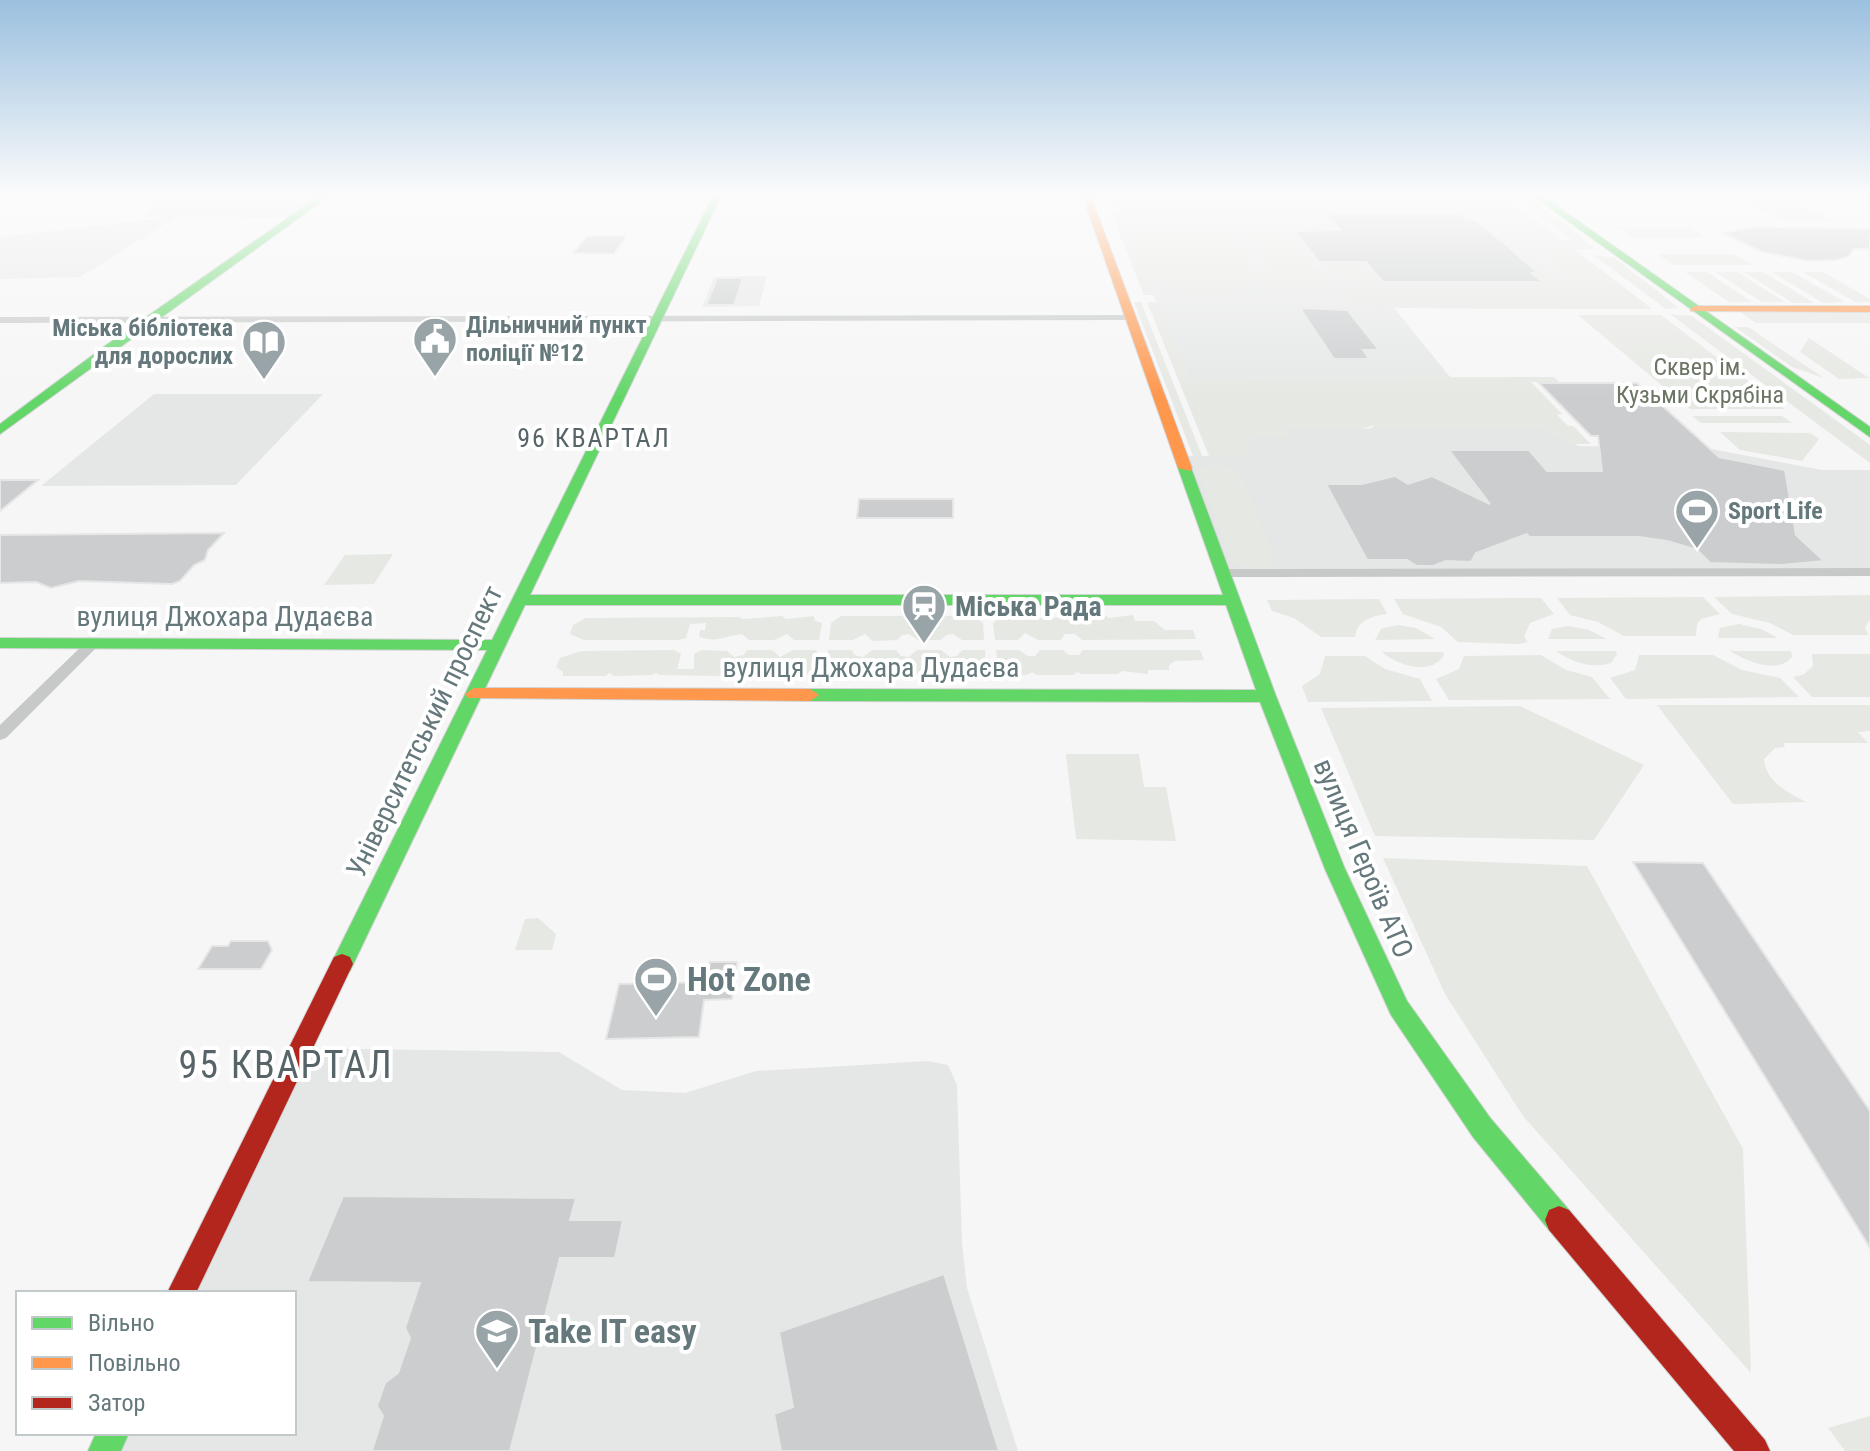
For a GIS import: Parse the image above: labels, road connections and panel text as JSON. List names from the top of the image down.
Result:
{
  "streets": {
    "street": ["вулиця Джохара Дудаєва", "Університетський проспект", "вулиця Героїв АТО"]
  },
  "crossings": [
    ["вулиця Джохара Дудаєва", "Університетський проспект"],
    ["вулиця Джохара Дудаєва", "вулиця Героїв АТО"]
  ],
  "districts": ["96 КВАРТАЛ", "95 КВАРТАЛ"],
  "parks": ["Сквер ім. Кузьми Скрябіна"],
  "places": {
    "public building": ["Дільничний пункт поліції №12"],
    "library": ["Міська бібліотека для дорослих"],
    "sports": ["Sport Life", "Hot Zone"],
    "station": ["Міська Рада"],
    "school or university": ["Take IT easy"]
  },
  "legend": ["Вільно", "Повільно", "Затор"]
}
